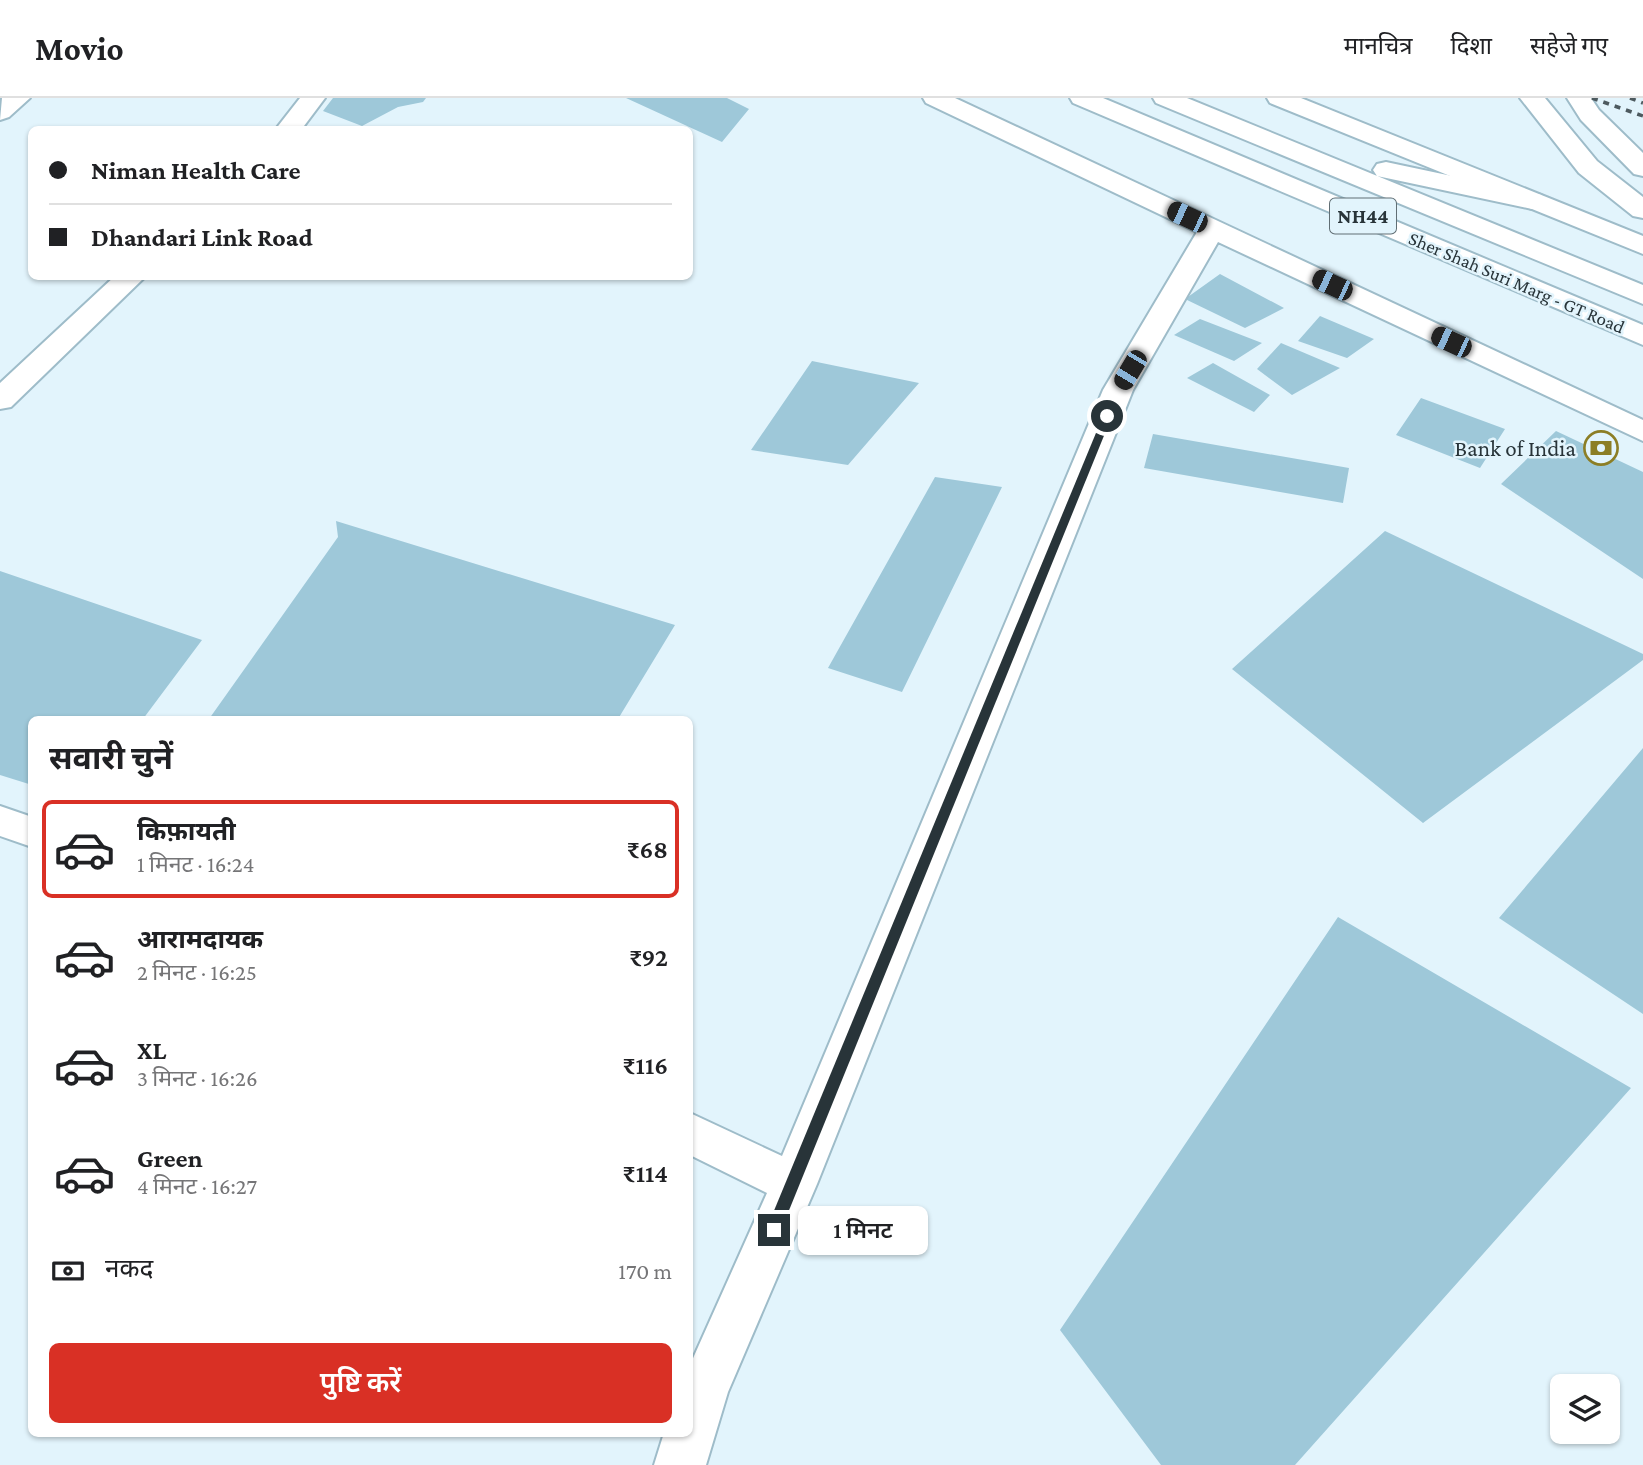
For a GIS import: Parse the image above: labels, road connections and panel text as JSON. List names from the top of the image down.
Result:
{
  "streets": {
    "main road": ["NH44", "Sher Shah Suri Marg - GT Road"]
  },
  "crossings": [
    ["NH44", "Sher Shah Suri Marg - GT Road"]
  ],
  "places": {
    "bank": ["Bank of India"]
  },
  "page": {
    "header": "Movio",
    "nav": ["मानचित्र", "दिशा", "सहेजे गए"],
    "banner": ["Niman Health Care", "Dhandari Link Road"],
    "heading": "सवारी चुनें",
    "list": [
      {
        "name": "किफ़ायती",
        "note": "1 मिनट · 16:24",
        "value": "₹68"
      },
      {
        "name": "आरामदायक",
        "note": "2 मिनट · 16:25",
        "value": "₹92"
      },
      {
        "name": "XL",
        "note": "3 मिनट · 16:26",
        "value": "₹116"
      },
      {
        "name": "Green",
        "note": "4 मिनट · 16:27",
        "value": "₹114"
      }
    ],
    "bubble": "1 मिनट",
    "pay": ["नकद", "170 m"],
    "buttons": "पुष्टि करें"
  }
}
